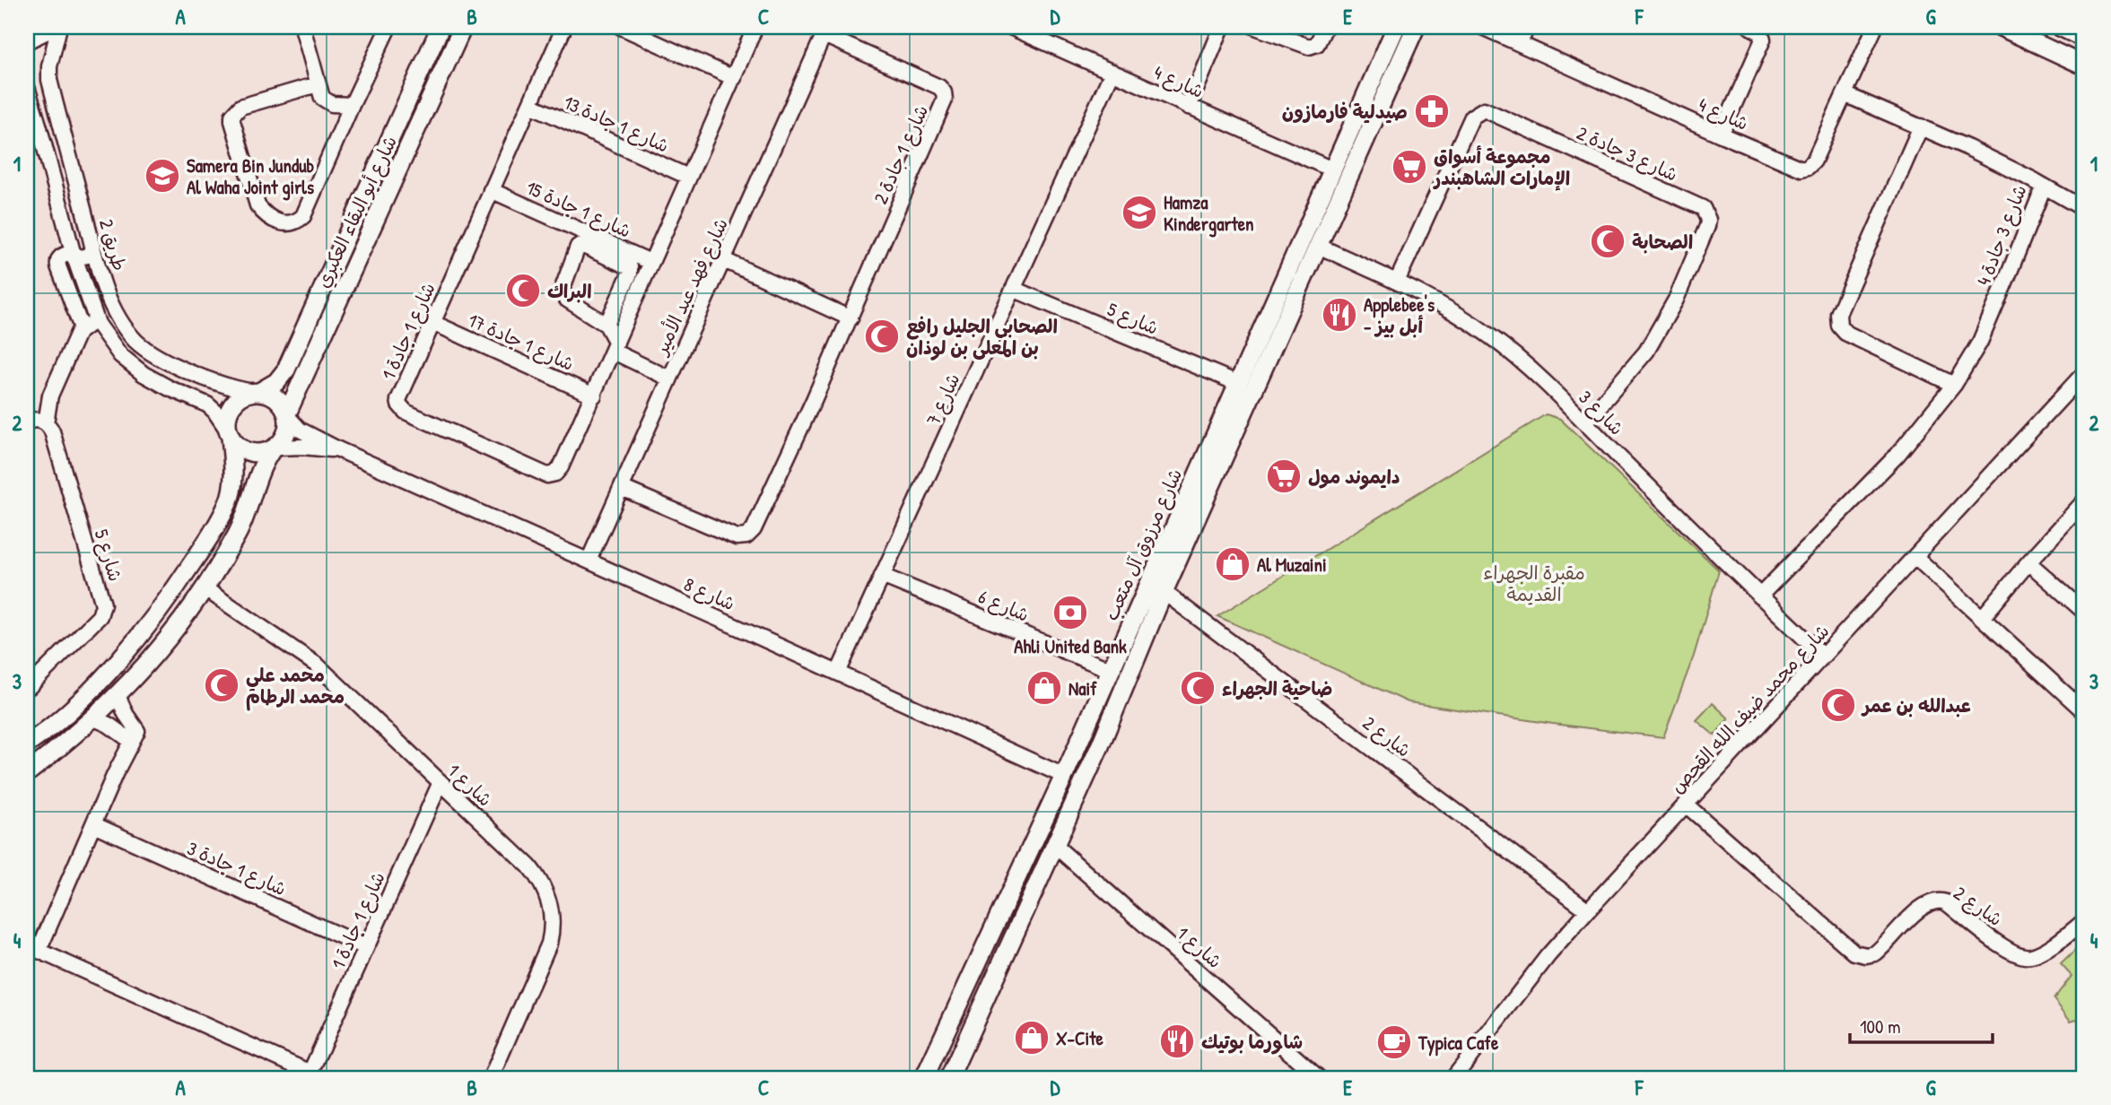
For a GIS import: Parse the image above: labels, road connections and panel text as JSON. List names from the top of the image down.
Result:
{
  "streets": {
    "main road": ["شارع أبو البقاء العكبري", "شارع مرزوق آل متعب"],
    "street": [
      "شارع 4",
      "شارع 1 جادة 13",
      "شارع 3 جادة 2",
      "شارع 1 جادة 2",
      "شارع 1 جادة 15",
      "شارع 3 جادة 4",
      "طريق 2",
      "شارع فهد عبد الأمير",
      "شارع 5",
      "شارع 1 جادة 1",
      "شارع 1 جادة 17",
      "شارع 7",
      "شارع 3",
      "شارع 8",
      "شارع 6",
      "شارع محمد ضيف الله القحص",
      "شارع 2",
      "شارع 1",
      "شارع 1 جادة 3"
    ]
  },
  "crossings": [
    ["شارع 4", "شارع 3 جادة 4"],
    ["شارع 4", "شارع 7"],
    ["شارع 4", "شارع مرزوق آل متعب"],
    ["شارع 1 جادة 13", "شارع 1 جادة 1"],
    ["شارع 3 جادة 2", "شارع 3"],
    ["شارع 1 جادة 2", "شارع فهد عبد الأمير"],
    ["شارع 1 جادة 15", "شارع 1 جادة 1"],
    ["شارع أبو البقاء العكبري", "طريق 2"],
    ["شارع أبو البقاء العكبري", "شارع 8"],
    ["شارع 3 جادة 4", "شارع 3"],
    ["طريق 2", "شارع 8"],
    ["شارع فهد عبد الأمير", "شارع 8"],
    ["شارع 5", "شارع 7"],
    ["شارع 5", "شارع مرزوق آل متعب"],
    ["شارع 1 جادة 1", "شارع 1 جادة 17"],
    ["شارع 1 جادة 1", "شارع 1"],
    ["شارع 1 جادة 1", "شارع 1 جادة 3"],
    ["شارع 7", "شارع 8"],
    ["شارع 7", "شارع 6"],
    ["شارع 3", "شارع مرزوق آل متعب"],
    ["شارع 3", "شارع محمد ضيف الله القحص"],
    ["شارع مرزوق آل متعب", "شارع 8"],
    ["شارع مرزوق آل متعب", "شارع 6"],
    ["شارع مرزوق آل متعب", "شارع 2"],
    ["شارع مرزوق آل متعب", "شارع 1"],
    ["شارع محمد ضيف الله القحص", "شارع 2"]
  ],
  "parks": ["مقبرة الجهراء القديمة"],
  "places": {
    "pharmacy": ["صيدلية فارمازون"],
    "supermarket": ["مجموعة أسواق الإمارات الشاهبندر", "دايموند مول"],
    "school or university": ["Samera Bin Jundub Al Waha Joint girls", "Hamza Kindergarten"],
    "mosque": [
      "الصحابة",
      "البراك",
      "الصحابي الجليل رافع بن المعلى بن لوذان",
      "محمد علي محمد الرطام",
      "ضاحية الجهراء",
      "عبدالله بن عمر"
    ],
    "restaurant": ["Applebee's - أبل بيز", "شاورما بوتيك"],
    "shop": ["Al Muzaini", "Naif", "X-Cite"],
    "bank": ["Ahli United Bank"],
    "cafe": ["Typica Cafe"]
  },
  "scale_bar": "100 m",
  "grid": {
    "columns": [
      "A",
      "B",
      "C",
      "D",
      "E",
      "F",
      "G"
    ],
    "rows": [
      "1",
      "2",
      "3",
      "4"
    ]
  }
}
